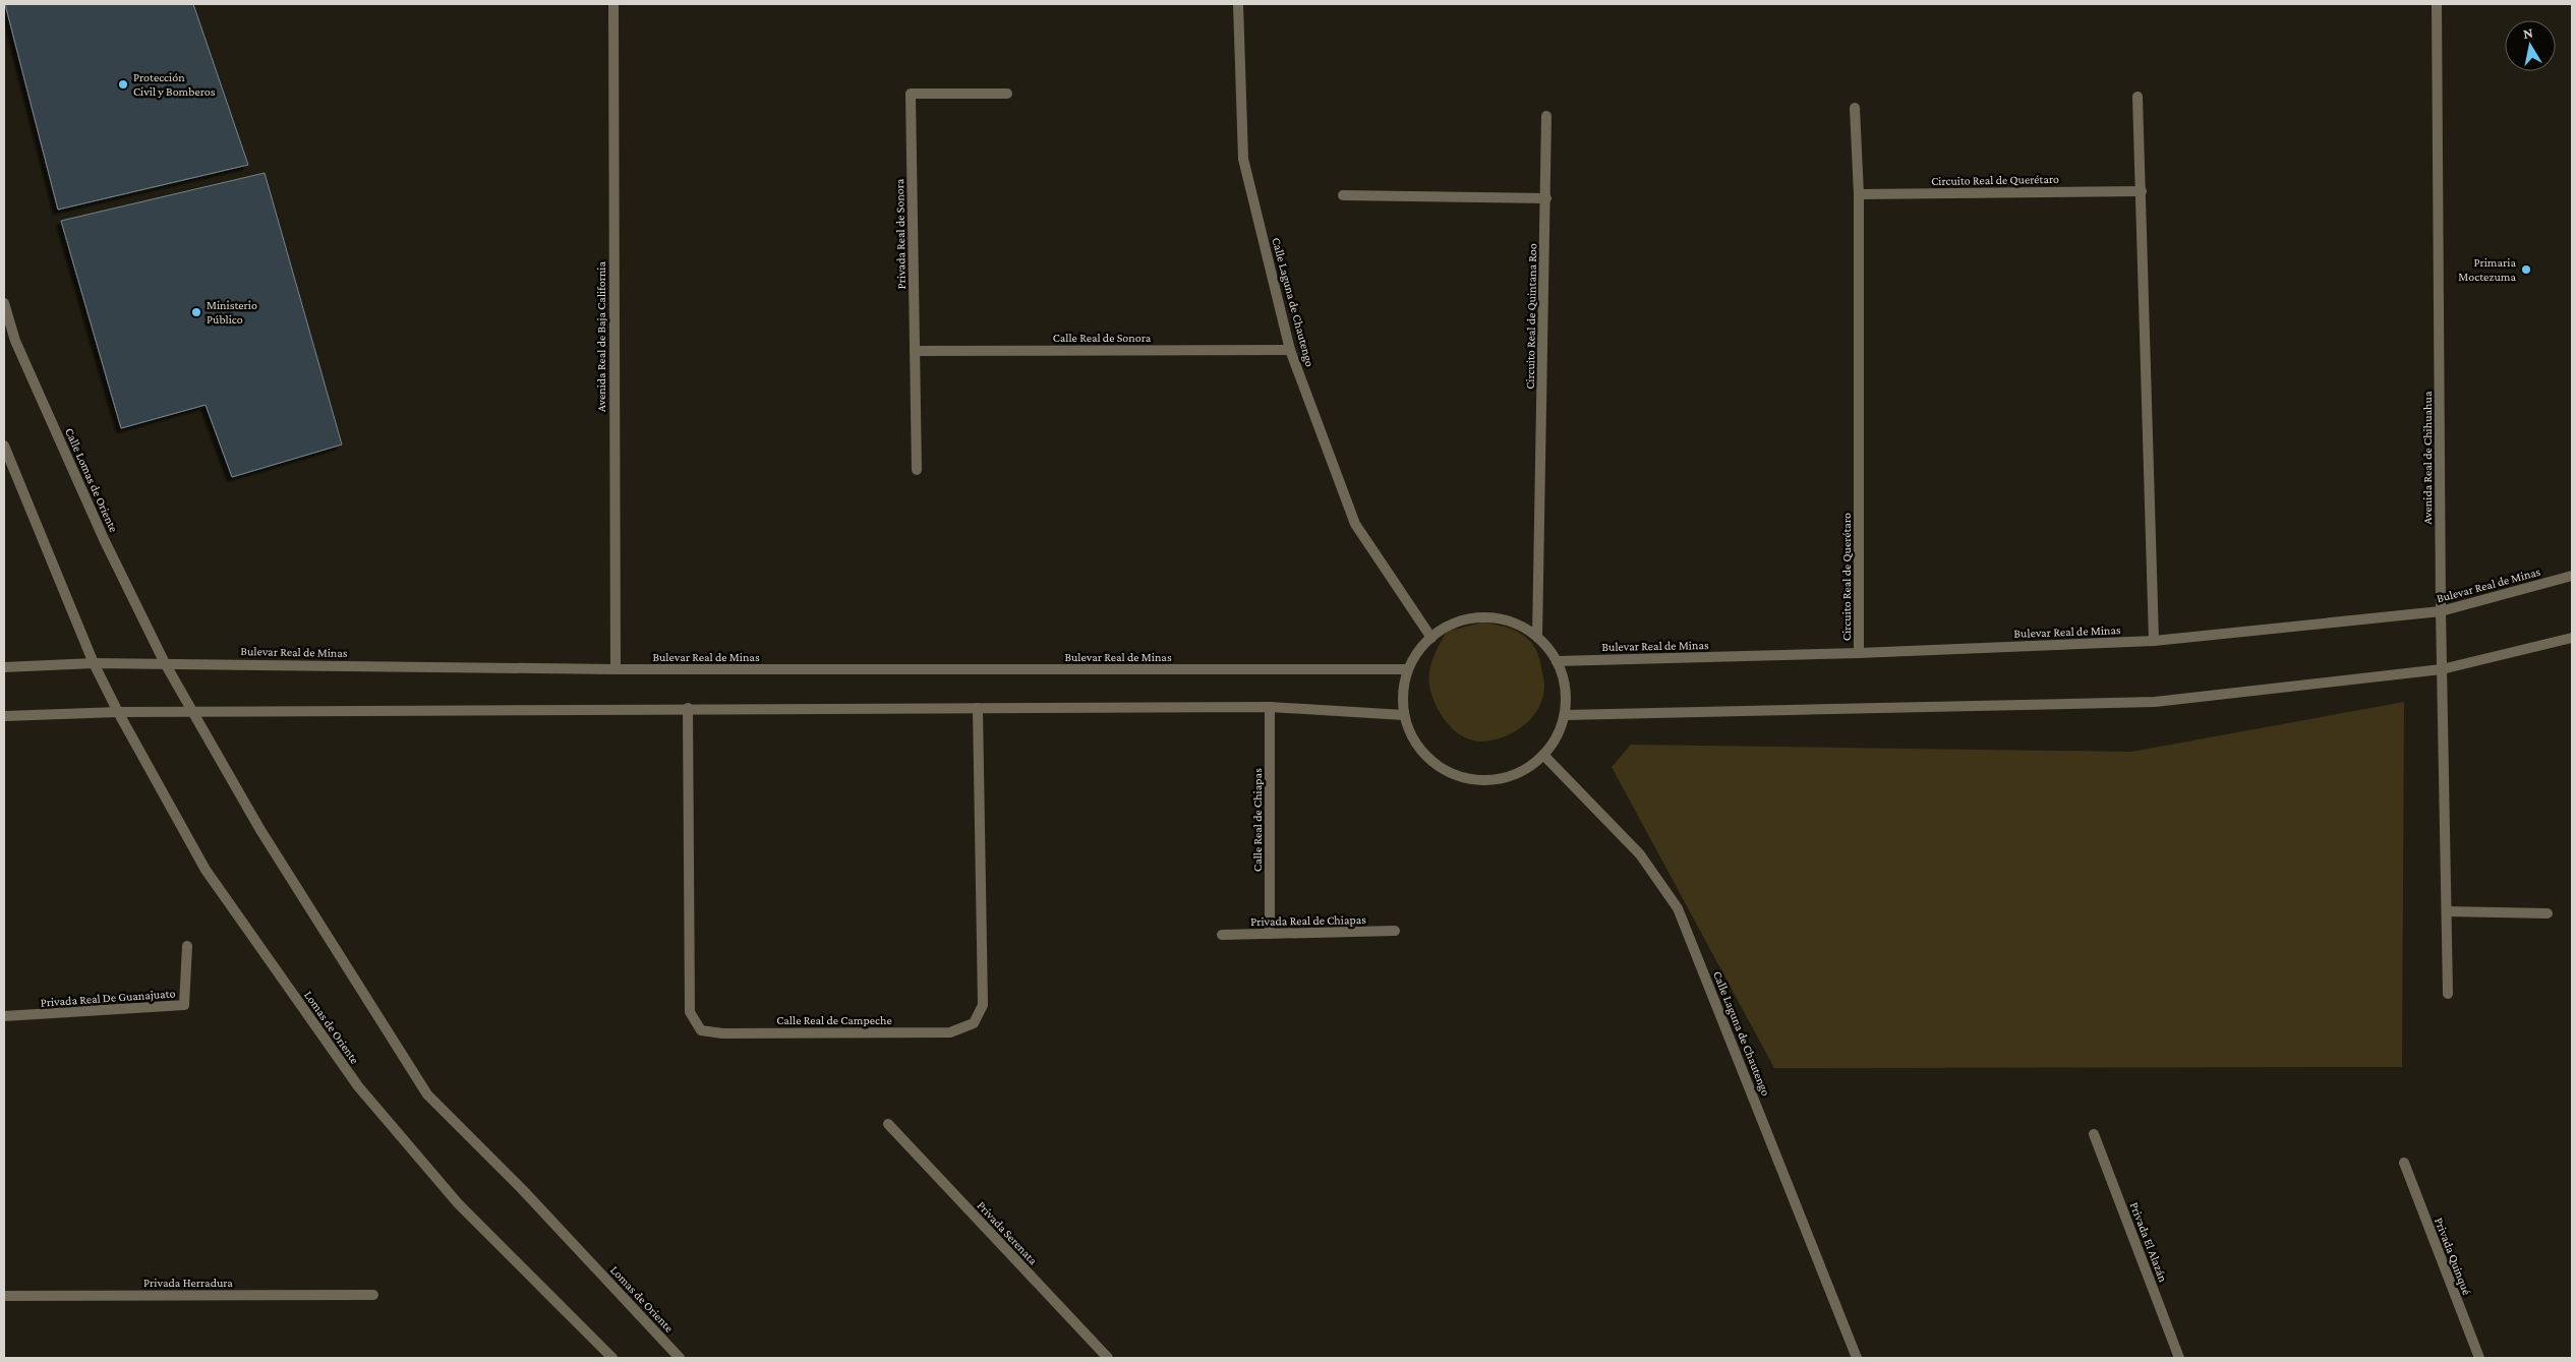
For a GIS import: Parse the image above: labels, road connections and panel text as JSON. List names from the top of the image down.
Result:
{
  "streets": {
    "street": [
      "Circuito Real de Querétaro",
      "Privada Real de Sonora",
      "Calle Laguna de Chautengo",
      "Circuito Real de Quintana Roo",
      "Avenida Real de Baja California",
      "Calle Real de Sonora",
      "Avenida Real de Chihuahua",
      "Calle Lomas de Oriente",
      "Bulevar Real de Minas",
      "Calle Real de Chiapas",
      "Privada Real de Chiapas",
      "Privada Real De Guanajuato",
      "Calle Real de Campeche",
      "Lomas de Oriente",
      "Privada Serenata",
      "Privada El Alazán",
      "Privada Quinqué",
      "Privada Herradura"
    ]
  },
  "crossings": [
    ["Circuito Real de Querétaro", "Bulevar Real de Minas"],
    ["Privada Real de Sonora", "Calle Real de Sonora"],
    ["Calle Laguna de Chautengo", "Circuito Real de Quintana Roo"],
    ["Calle Laguna de Chautengo", "Calle Real de Sonora"],
    ["Calle Laguna de Chautengo", "Bulevar Real de Minas"],
    ["Circuito Real de Quintana Roo", "Bulevar Real de Minas"],
    ["Avenida Real de Baja California", "Bulevar Real de Minas"],
    ["Avenida Real de Chihuahua", "Bulevar Real de Minas"],
    ["Calle Lomas de Oriente", "Bulevar Real de Minas"],
    ["Calle Lomas de Oriente", "Lomas de Oriente"],
    ["Bulevar Real de Minas", "Lomas de Oriente"],
    ["Calle Real de Chiapas", "Privada Real de Chiapas"]
  ],
  "places": ["Protección Civil y Bomberos", "Primaria Moctezuma", "Ministerio Público"],
  "north": "top"
}
